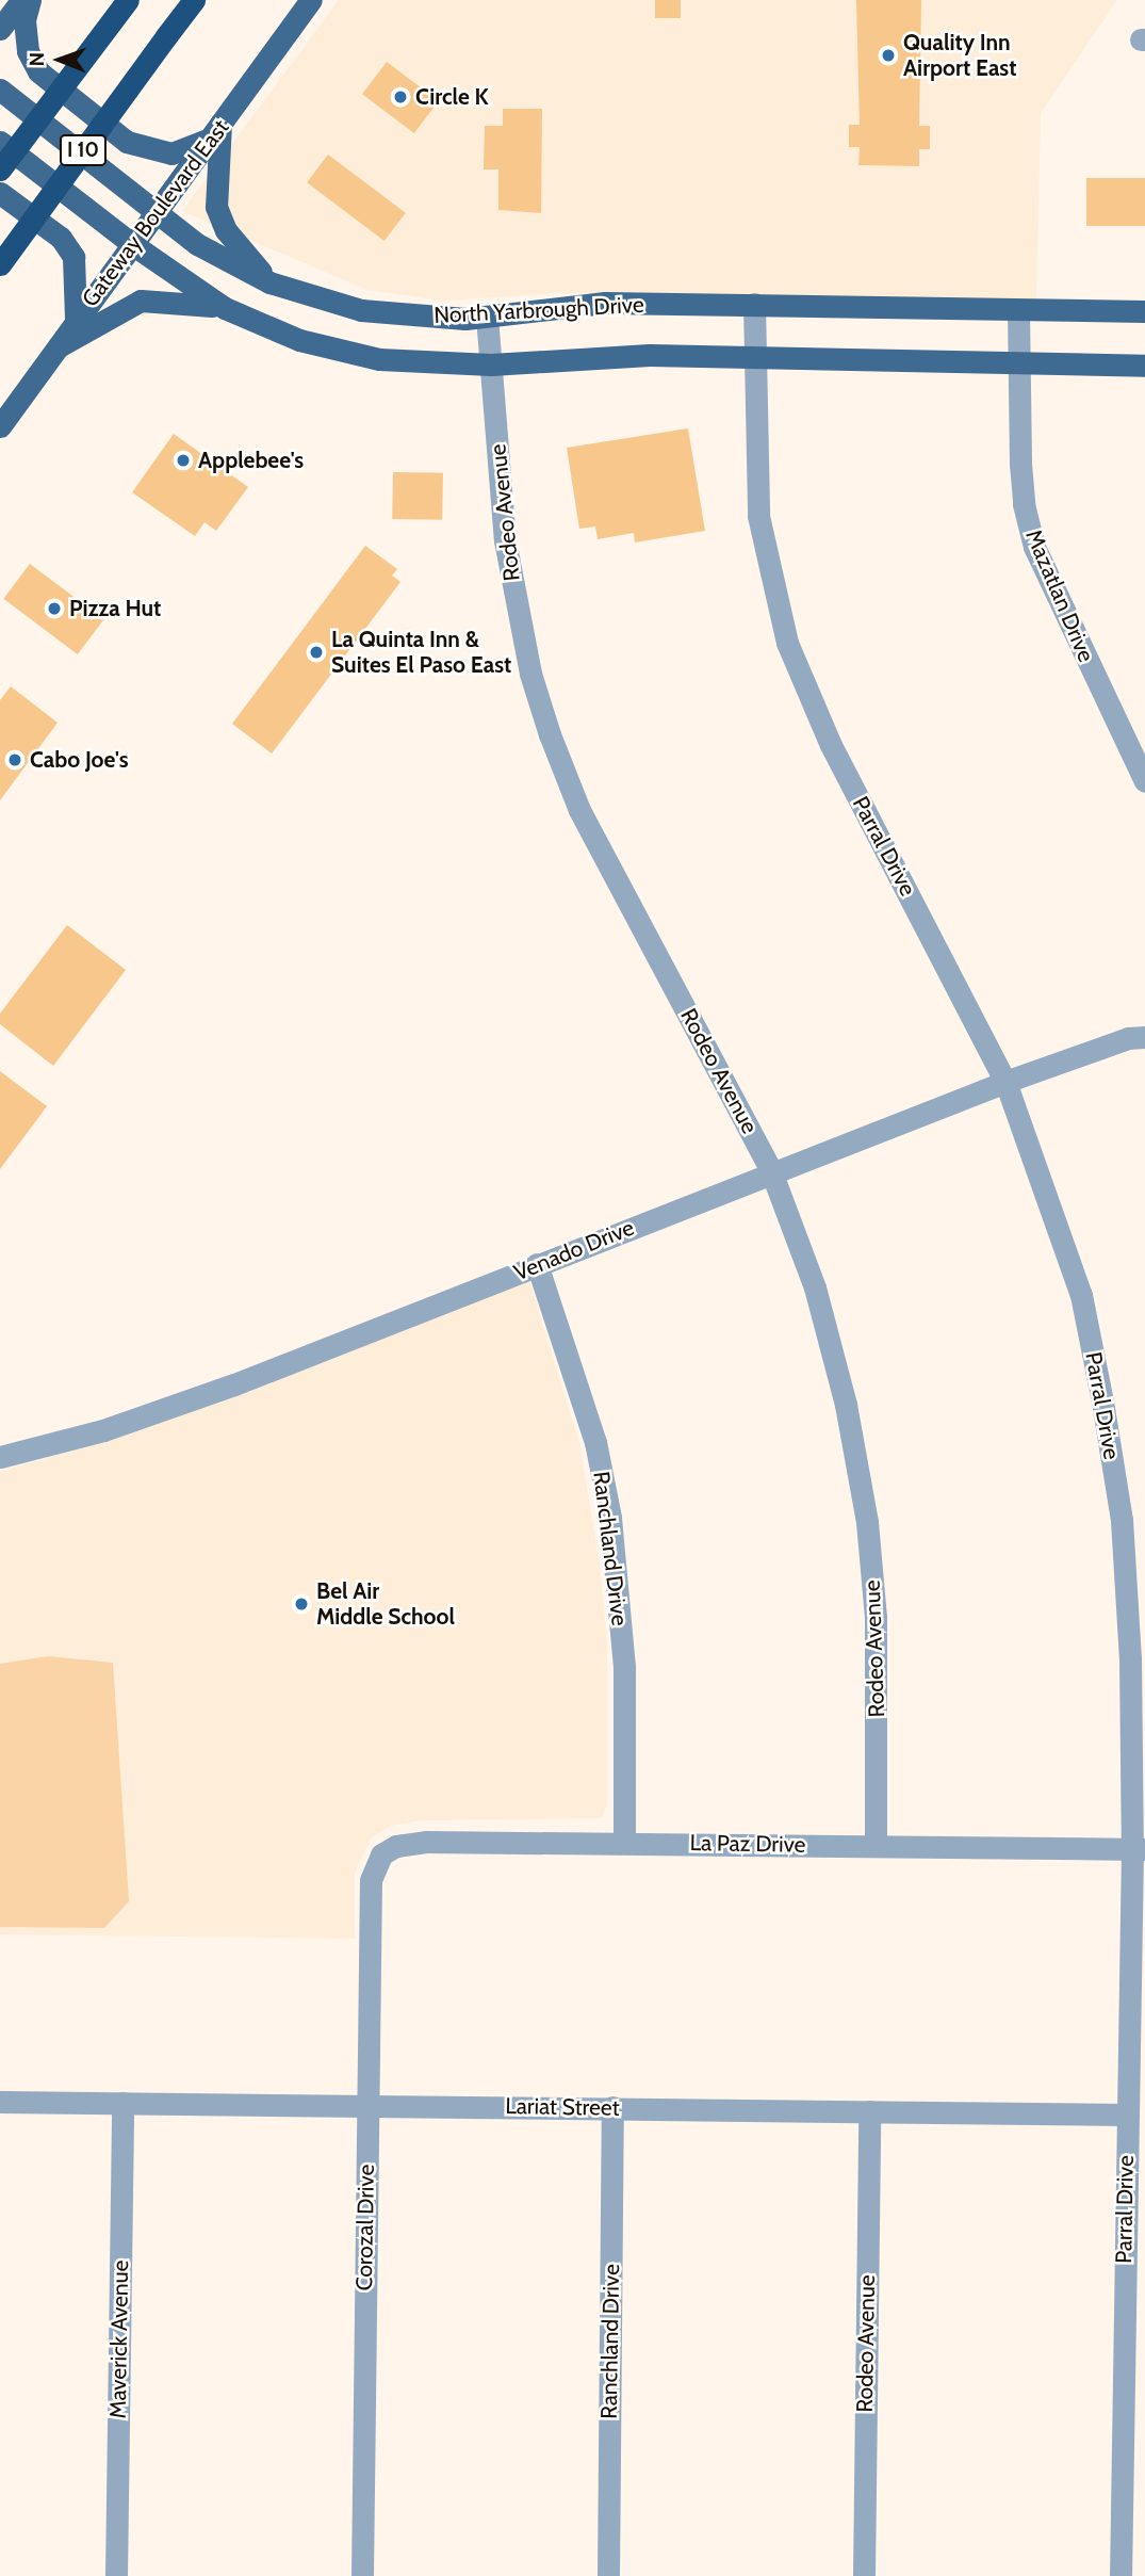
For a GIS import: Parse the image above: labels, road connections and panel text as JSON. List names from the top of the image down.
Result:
{
  "streets": {
    "highway": ["I 10"],
    "main road": ["Gateway Boulevard East", "North Yarbrough Drive"],
    "street": [
      "Rodeo Avenue",
      "Mazatlan Drive",
      "Parral Drive",
      "Venado Drive",
      "Ranchland Drive",
      "La Paz Drive",
      "Lariat Street",
      "Corozal Drive",
      "Maverick Avenue"
    ]
  },
  "crossings": [
    ["Gateway Boulevard East", "North Yarbrough Drive"],
    ["North Yarbrough Drive", "Rodeo Avenue"],
    ["North Yarbrough Drive", "Mazatlan Drive"],
    ["North Yarbrough Drive", "Parral Drive"],
    ["Rodeo Avenue", "Venado Drive"],
    ["Rodeo Avenue", "La Paz Drive"],
    ["Rodeo Avenue", "Lariat Street"],
    ["Parral Drive", "Venado Drive"],
    ["Parral Drive", "La Paz Drive"],
    ["Parral Drive", "Lariat Street"],
    ["Venado Drive", "Ranchland Drive"],
    ["Ranchland Drive", "La Paz Drive"],
    ["Ranchland Drive", "Lariat Street"],
    ["La Paz Drive", "Corozal Drive"],
    ["Lariat Street", "Corozal Drive"],
    ["Lariat Street", "Maverick Avenue"]
  ],
  "places": [
    "Quality Inn Airport East",
    "Circle K",
    "Applebee's",
    "Pizza Hut",
    "La Quinta Inn & Suites El Paso East",
    "Cabo Joe's",
    "Bel Air Middle School"
  ],
  "north": "left"
}
